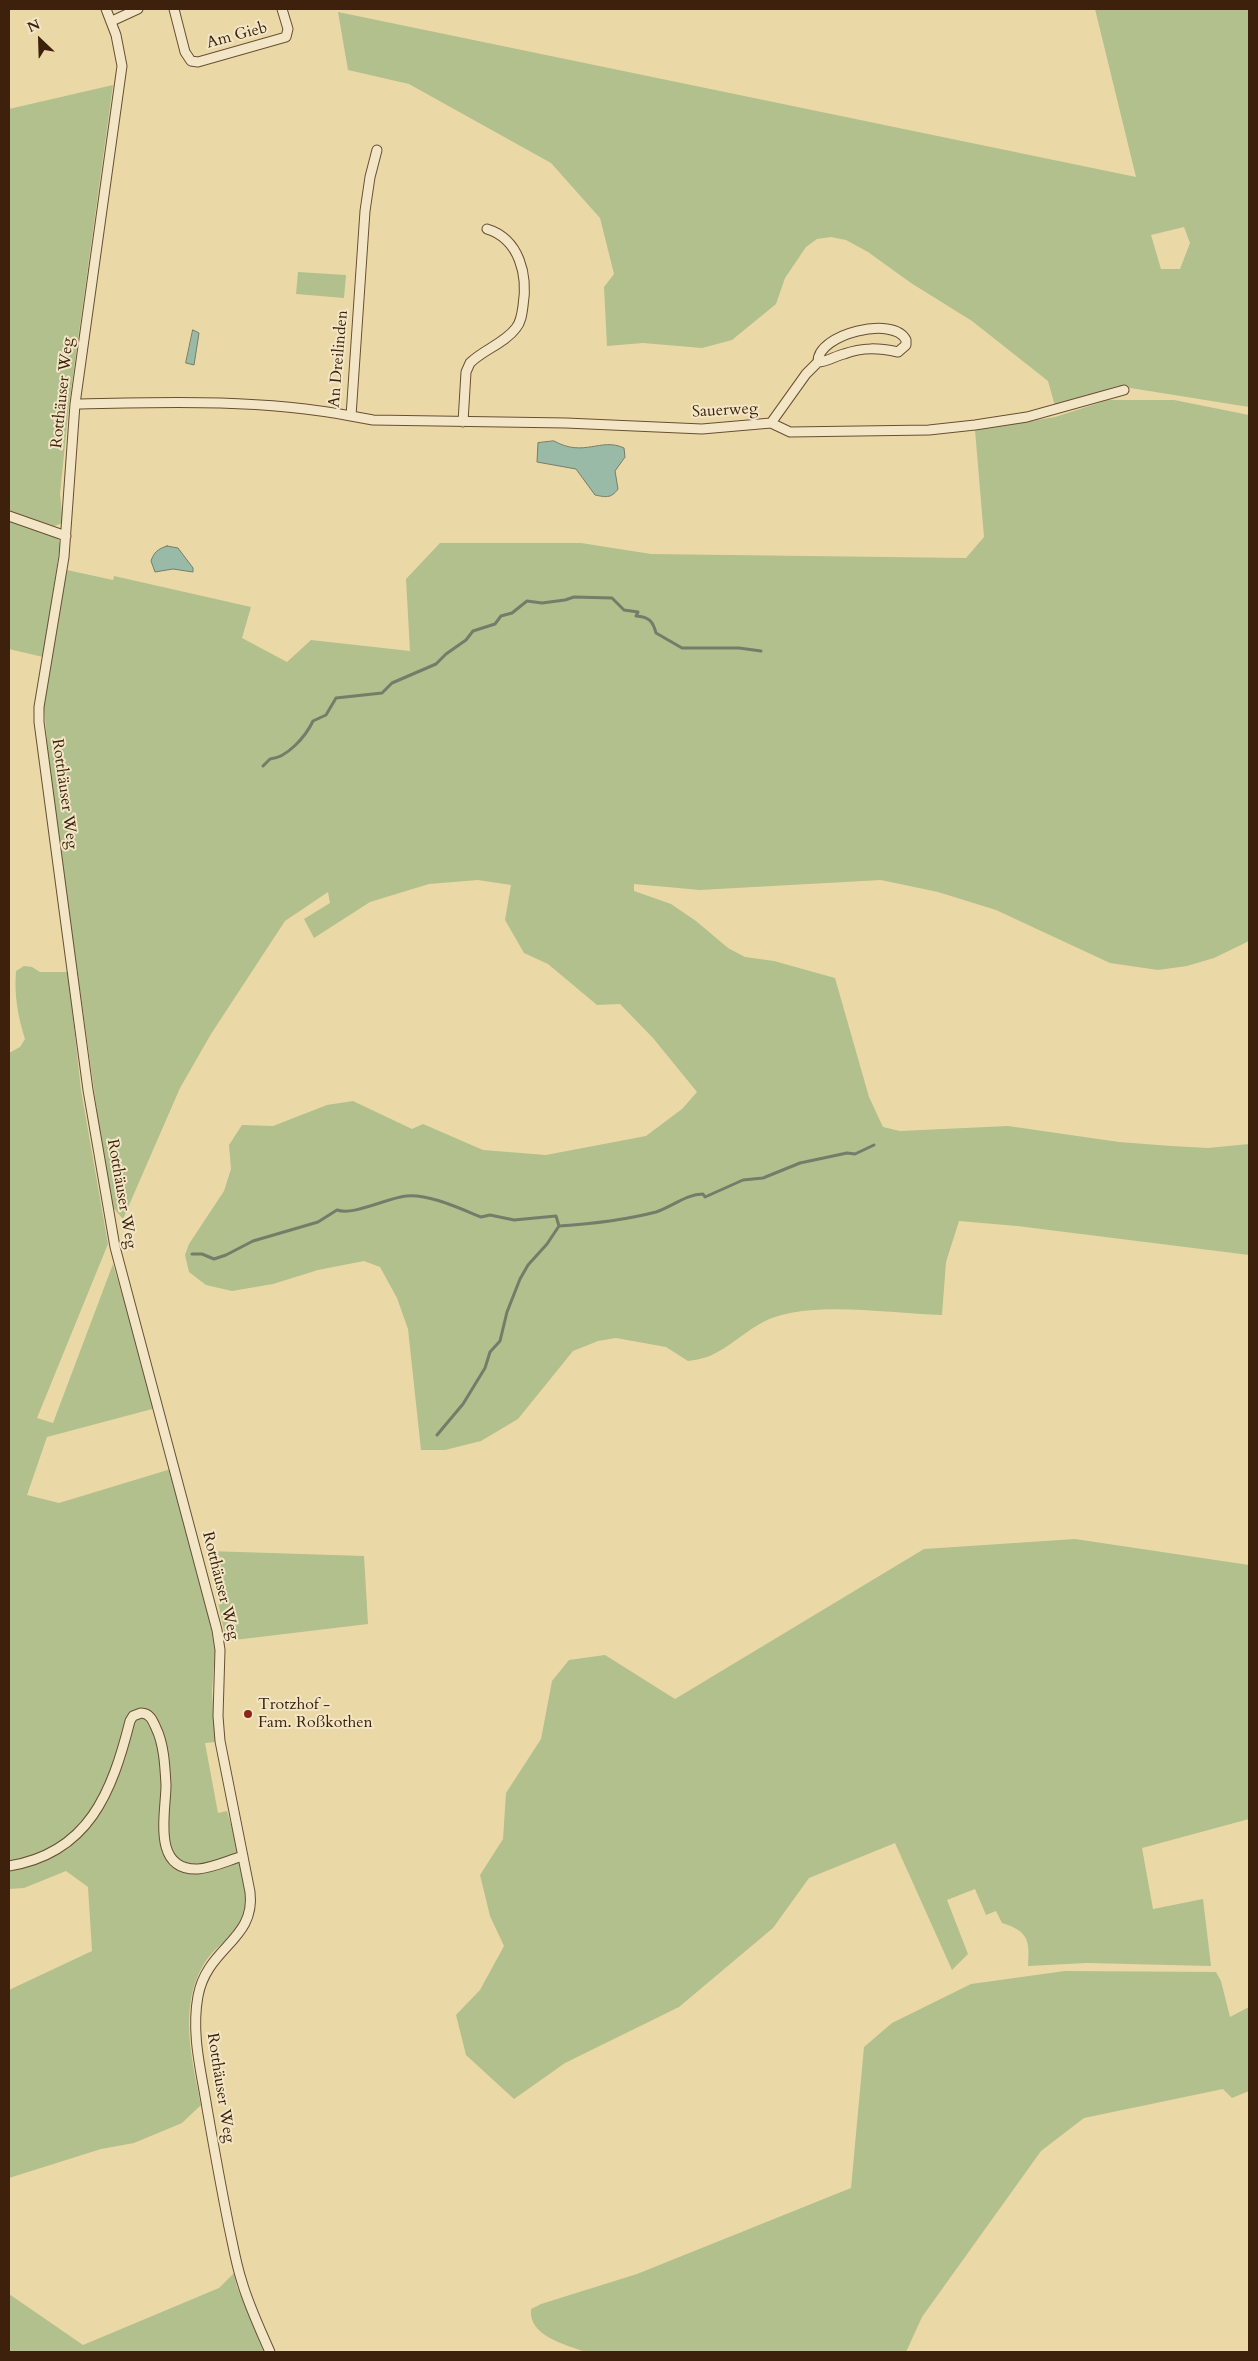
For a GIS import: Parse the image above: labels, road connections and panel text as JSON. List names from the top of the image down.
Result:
{
  "streets": {
    "street": [
      "Am Gieb",
      "An Dreilinden",
      "Rotthäuser Weg",
      "Sauerweg"
    ]
  },
  "crossings": [
    ["An Dreilinden", "Rotthäuser Weg"],
    ["An Dreilinden", "Sauerweg"]
  ],
  "places": ["Trotzhof - Fam. Roßkothen"],
  "north": "top left"
}
